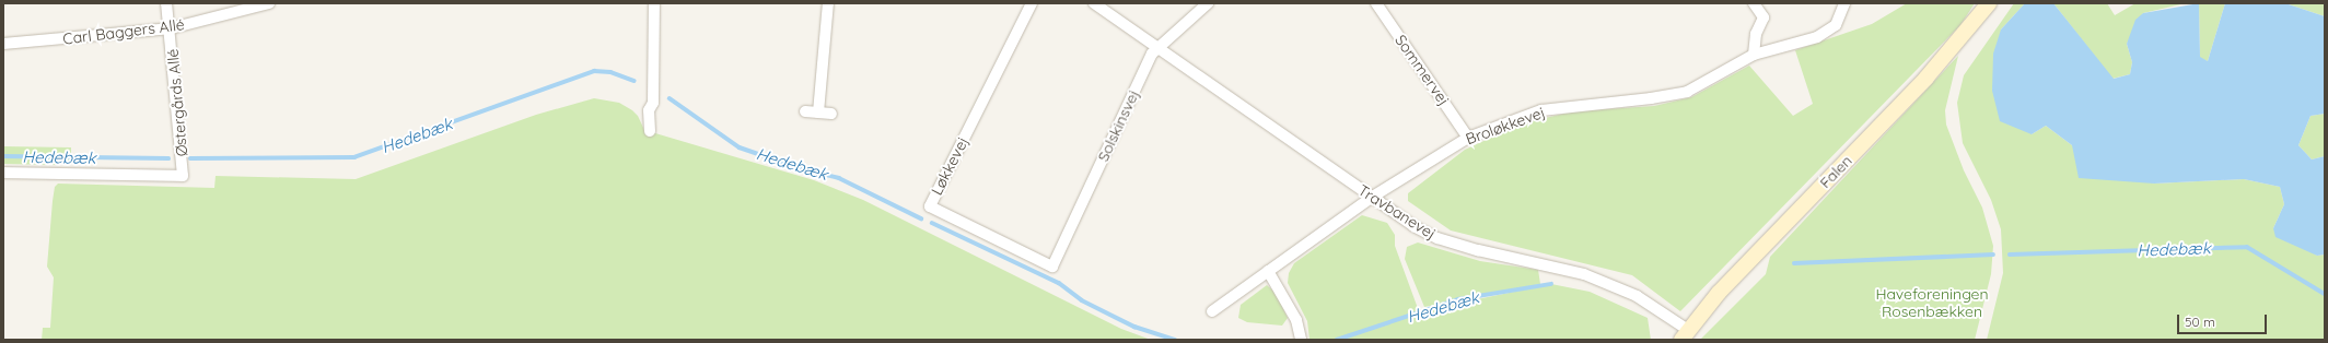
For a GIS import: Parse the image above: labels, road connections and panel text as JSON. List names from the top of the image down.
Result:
{
  "streets": {
    "street": [
      "Carl Baggers Allé",
      "Sommervej",
      "Østergårds Allé",
      "Solskinsvej",
      "Broløkkevej",
      "Løkkevej",
      "Falen",
      "Travbanevej"
    ]
  },
  "crossings": [
    ["Carl Baggers Allé", "Østergårds Allé"],
    ["Sommervej", "Broløkkevej"],
    ["Solskinsvej", "Løkkevej"],
    ["Solskinsvej", "Travbanevej"],
    ["Broløkkevej", "Travbanevej"],
    ["Falen", "Travbanevej"]
  ],
  "water": ["Hedebæk"],
  "parks": ["Haveforeningen Rosenbækken"],
  "scale_bar": "50 m"
}
